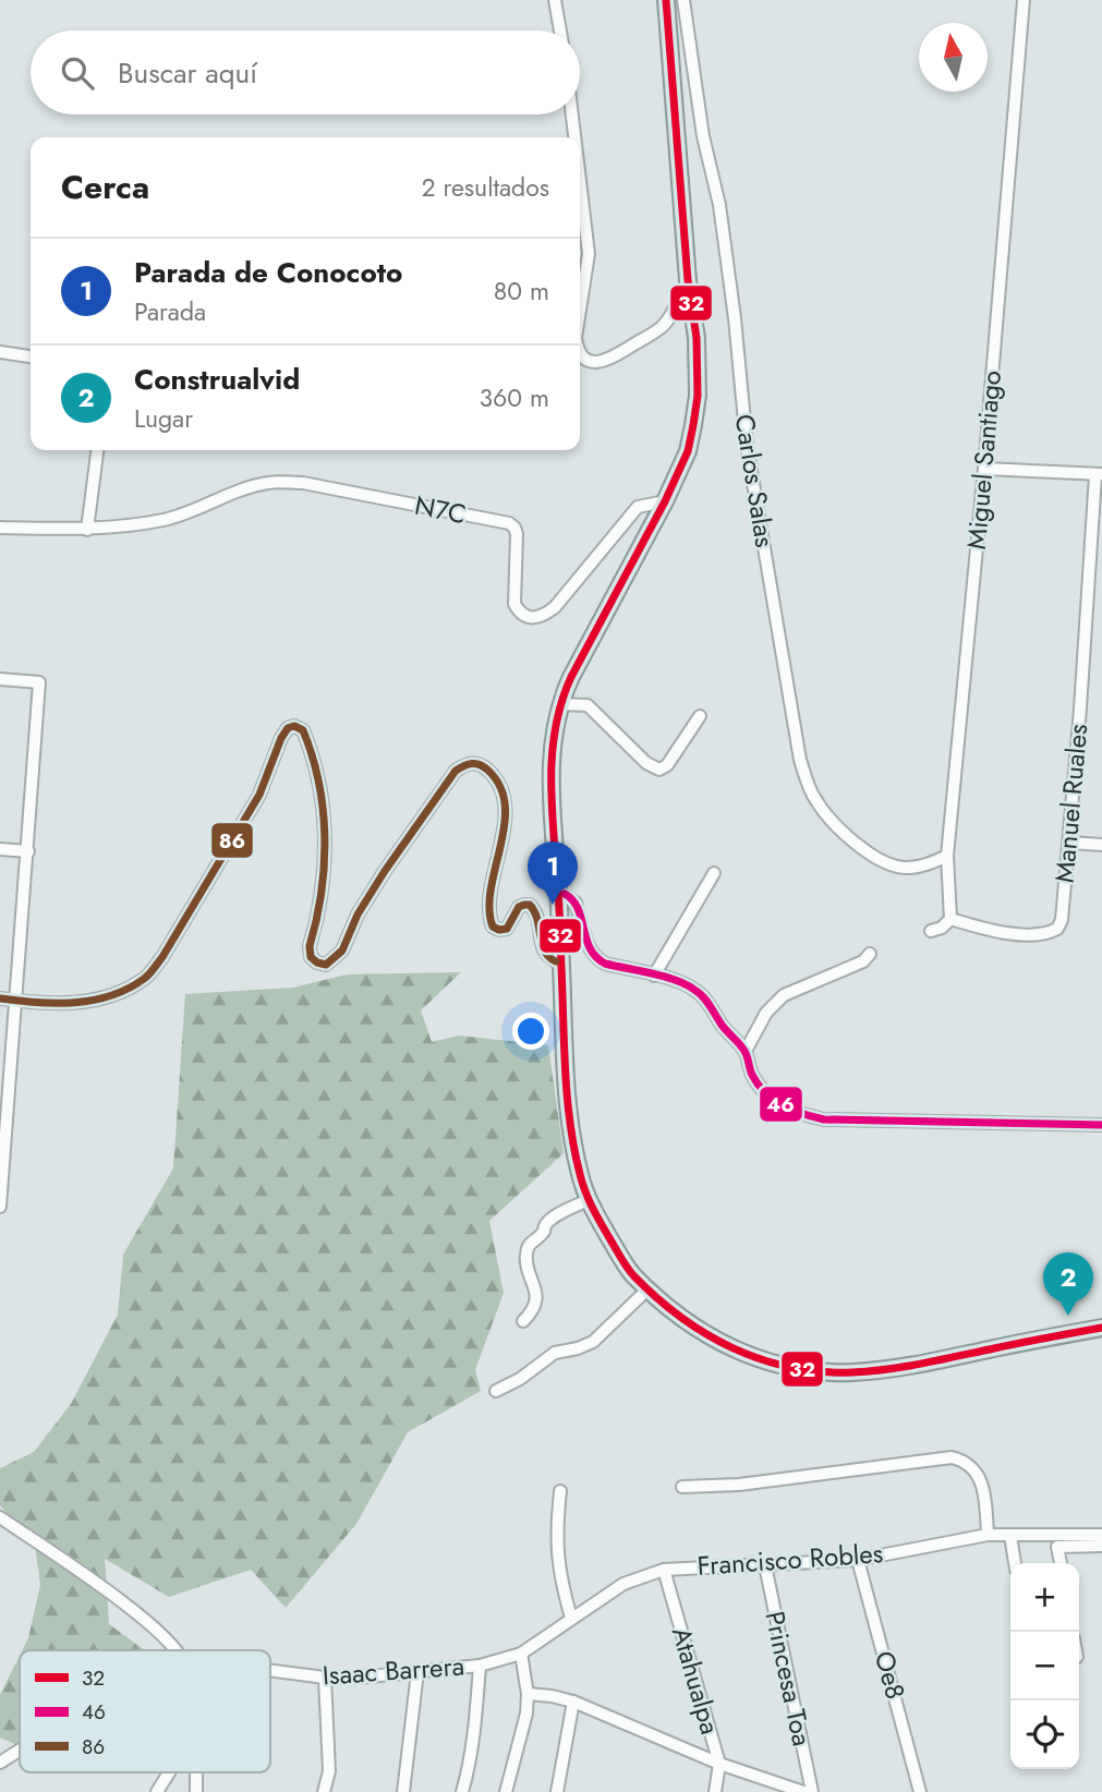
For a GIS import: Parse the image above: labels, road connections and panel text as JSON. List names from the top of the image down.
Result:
{
  "streets": {
    "street": [
      "Miguel Santiago",
      "Carlos Salas",
      "N7C",
      "Manuel Ruales",
      "Francisco Robles",
      "Isaac Barrera",
      "Oe8",
      "Princesa Toa",
      "Atahualpa"
    ]
  },
  "crossings": [
    ["Miguel Santiago", "Carlos Salas"],
    ["Miguel Santiago", "Manuel Ruales"],
    ["Francisco Robles", "Isaac Barrera"],
    ["Francisco Robles", "Oe8"],
    ["Francisco Robles", "Princesa Toa"],
    ["Francisco Robles", "Atahualpa"]
  ],
  "lines": ["transit line 32", "transit line 86", "transit line 46"],
  "legend": ["32", "46", "86"],
  "north": "top",
  "page": {
    "search": "Buscar aquí",
    "heading": ["Cerca", "2 resultados"],
    "list": [
      {
        "mark": "1",
        "name": "Parada de Conocoto",
        "note": "Parada",
        "value": "80 m"
      },
      {
        "mark": "2",
        "name": "Construalvid",
        "note": "Lugar",
        "value": "360 m"
      }
    ],
    "pins": ["1", "2"],
    "map_buttons": ["+", "−"]
  }
}
